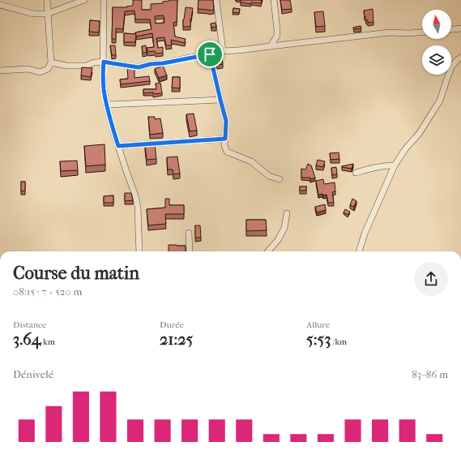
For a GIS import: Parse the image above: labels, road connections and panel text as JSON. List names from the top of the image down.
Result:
{
  "north": "top",
  "page": {
    "heading": ["Course du matin", "08:15 · 7 × 520 m"],
    "stats": [
      ["Distance", "3.64 km"],
      ["Durée", "21:25"],
      ["Allure", "5:53 /km"]
    ],
    "chart": ["Dénivelé", "83–86 m"]
  }
}
